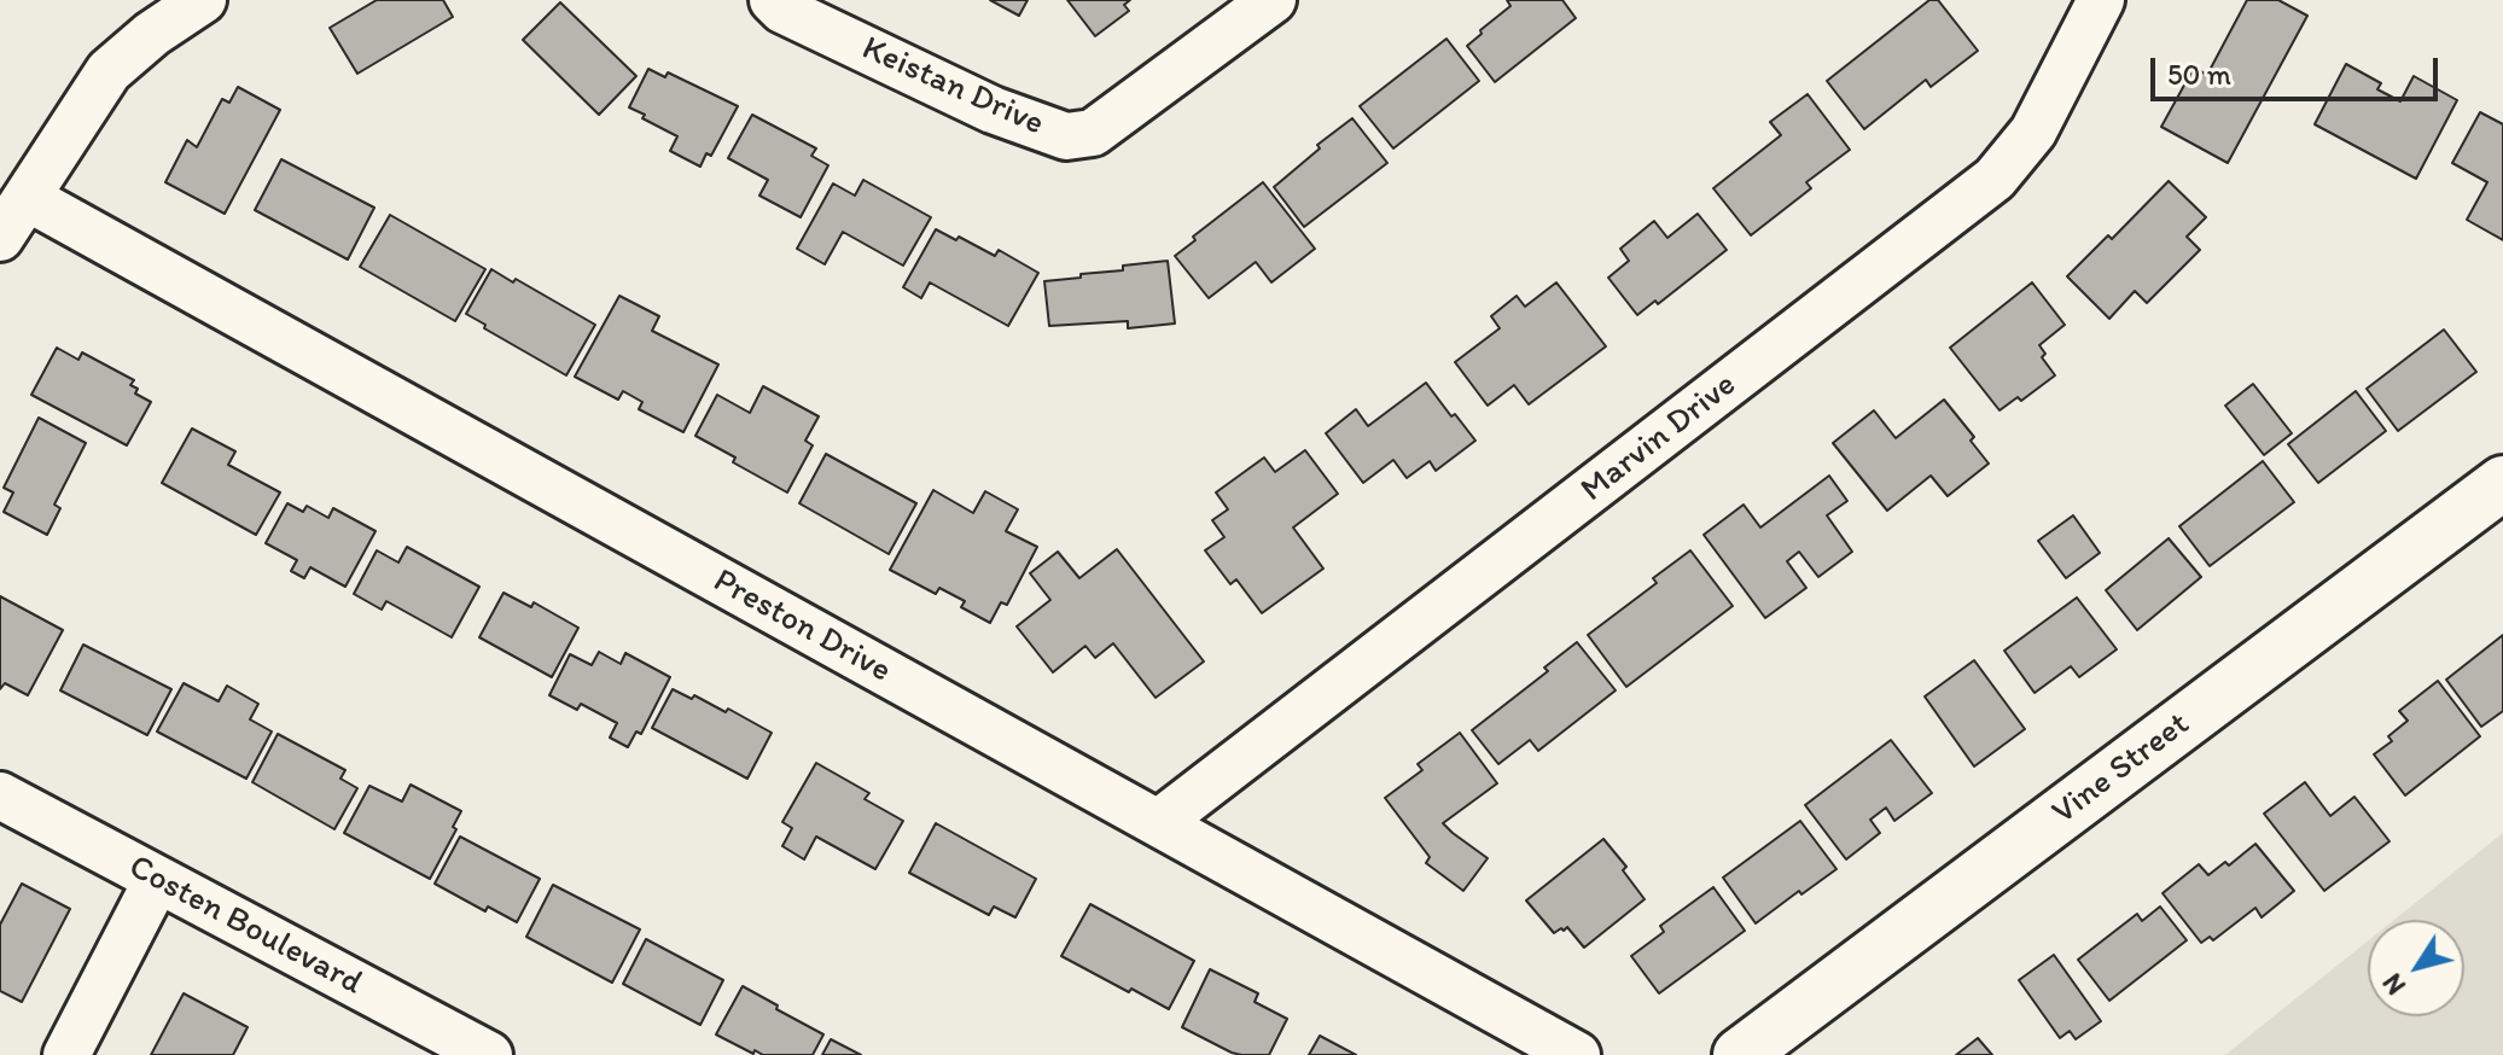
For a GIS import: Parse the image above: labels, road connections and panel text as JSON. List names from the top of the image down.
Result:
{
  "streets": {
    "street": [
      "Keistan Drive",
      "Marvin Drive",
      "Preston Drive",
      "Vine Street",
      "Costen Boulevard"
    ]
  },
  "crossings": [
    ["Marvin Drive", "Preston Drive"]
  ],
  "scale_bar": "50 m",
  "north": "bottom left"
}
